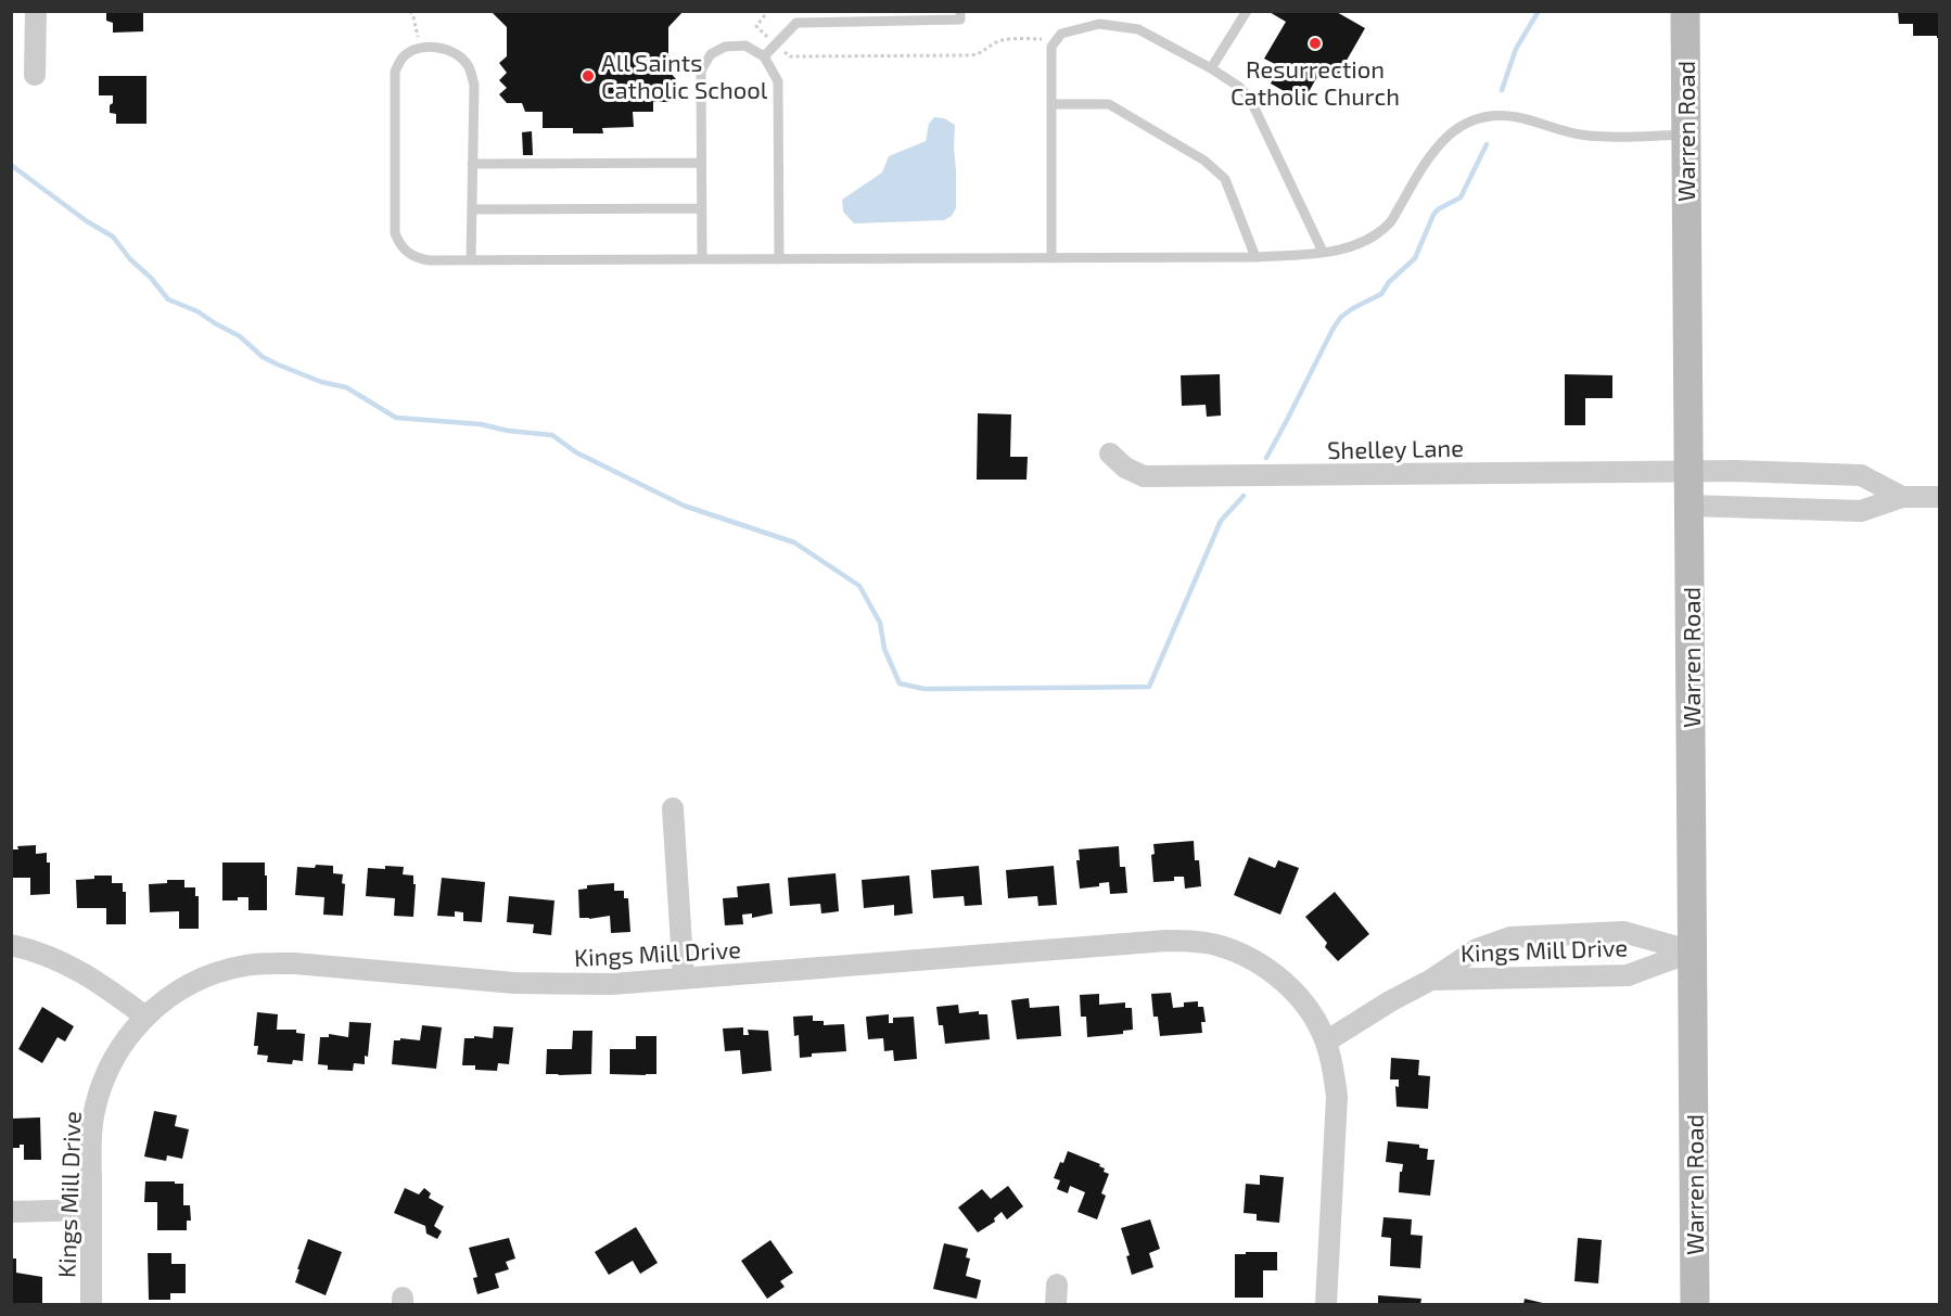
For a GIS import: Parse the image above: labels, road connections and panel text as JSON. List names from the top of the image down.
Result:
{
  "streets": {
    "street": ["Warren Road", "Shelley Lane", "Kings Mill Drive"]
  },
  "crossings": [
    ["Warren Road", "Shelley Lane"],
    ["Warren Road", "Kings Mill Drive"]
  ],
  "places": ["Resurrection Catholic Church", "All Saints Catholic School"]
}
